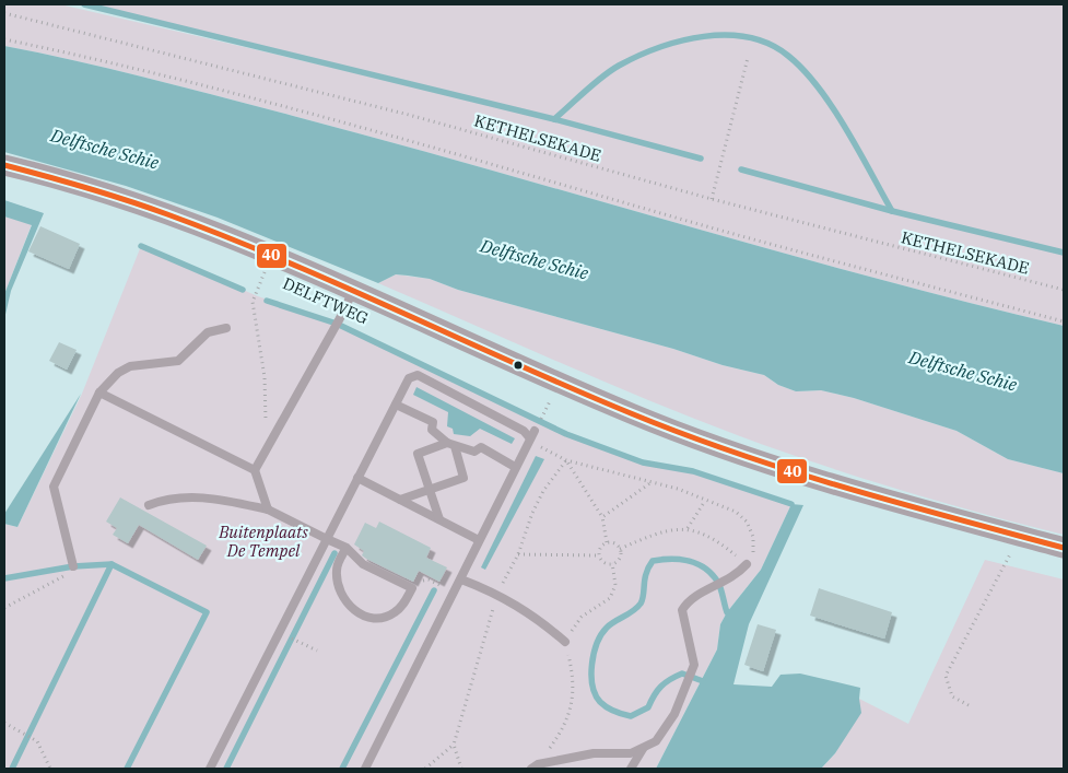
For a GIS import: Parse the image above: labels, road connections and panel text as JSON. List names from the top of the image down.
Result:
{
  "streets": {
    "street": ["DELFTWEG"],
    "path": ["KETHELSEKADE"]
  },
  "water": ["Delftsche Schie"],
  "parks": ["Buitenplaats De Tempel"],
  "lines": ["transit line 40"]
}
